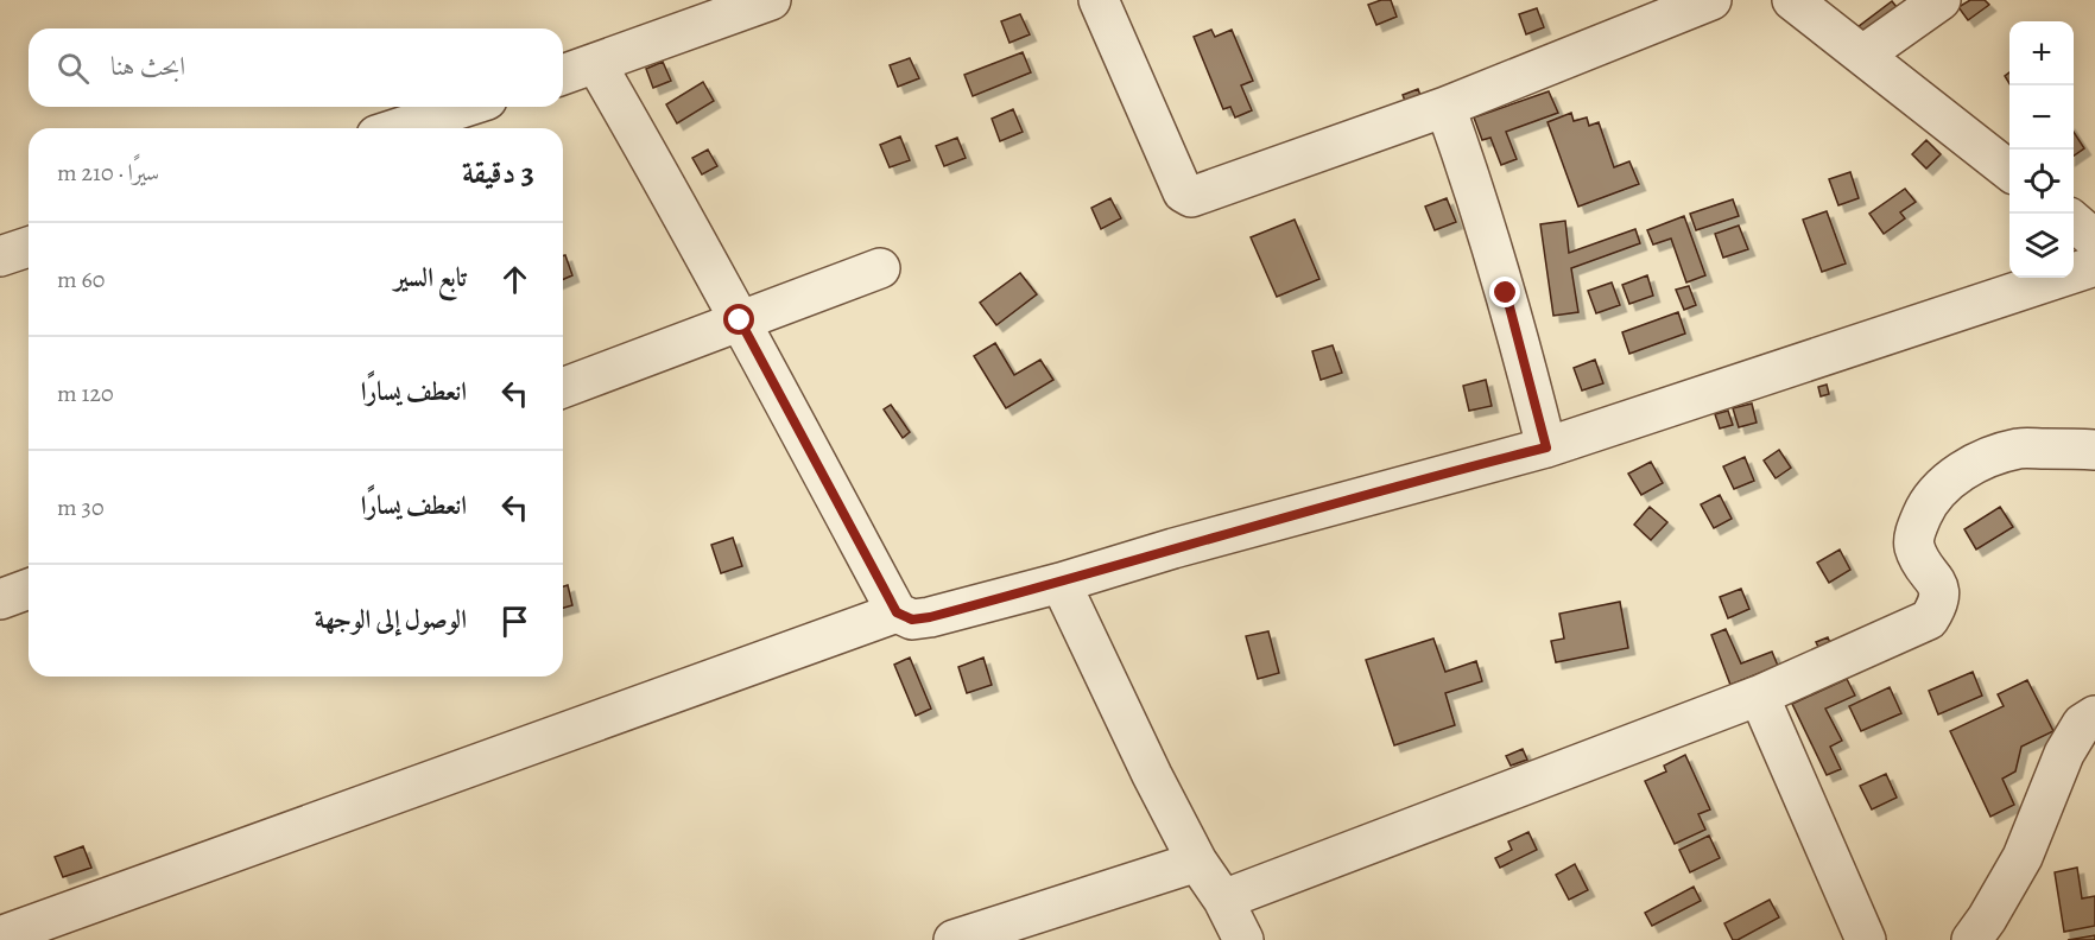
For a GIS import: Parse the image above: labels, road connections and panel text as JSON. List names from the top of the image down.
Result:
{
  "page": {
    "map_buttons": ["+", "−"],
    "search": "ابحث هنا",
    "heading": ["3 دقيقة", "سيرًا · 210 m"],
    "list": [
      ["تابع السير", "60 m"],
      ["انعطف يسارًا", "120 m"],
      ["انعطف يسارًا", "30 m"],
      "الوصول إلى الوجهة"
    ]
  }
}
